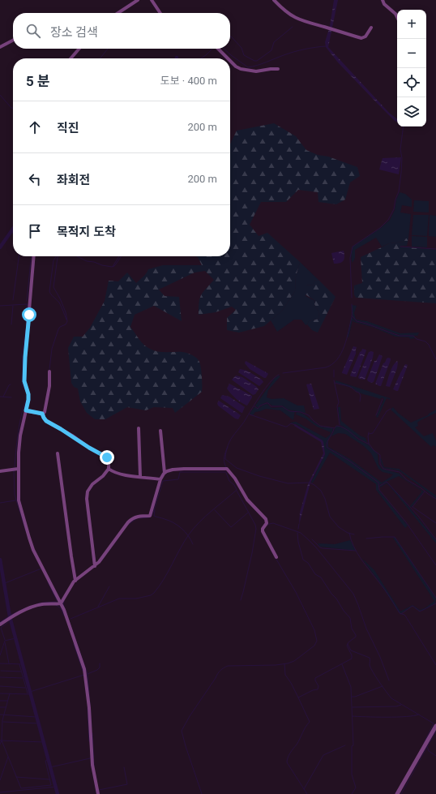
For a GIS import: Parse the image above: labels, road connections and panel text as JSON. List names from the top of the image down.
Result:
{
  "page": {
    "map_buttons": ["+", "−"],
    "search": "장소 검색",
    "heading": ["5 분", "도보 · 400 m"],
    "list": [
      ["직진", "200 m"],
      ["좌회전", "200 m"],
      "목적지 도착"
    ]
  }
}
